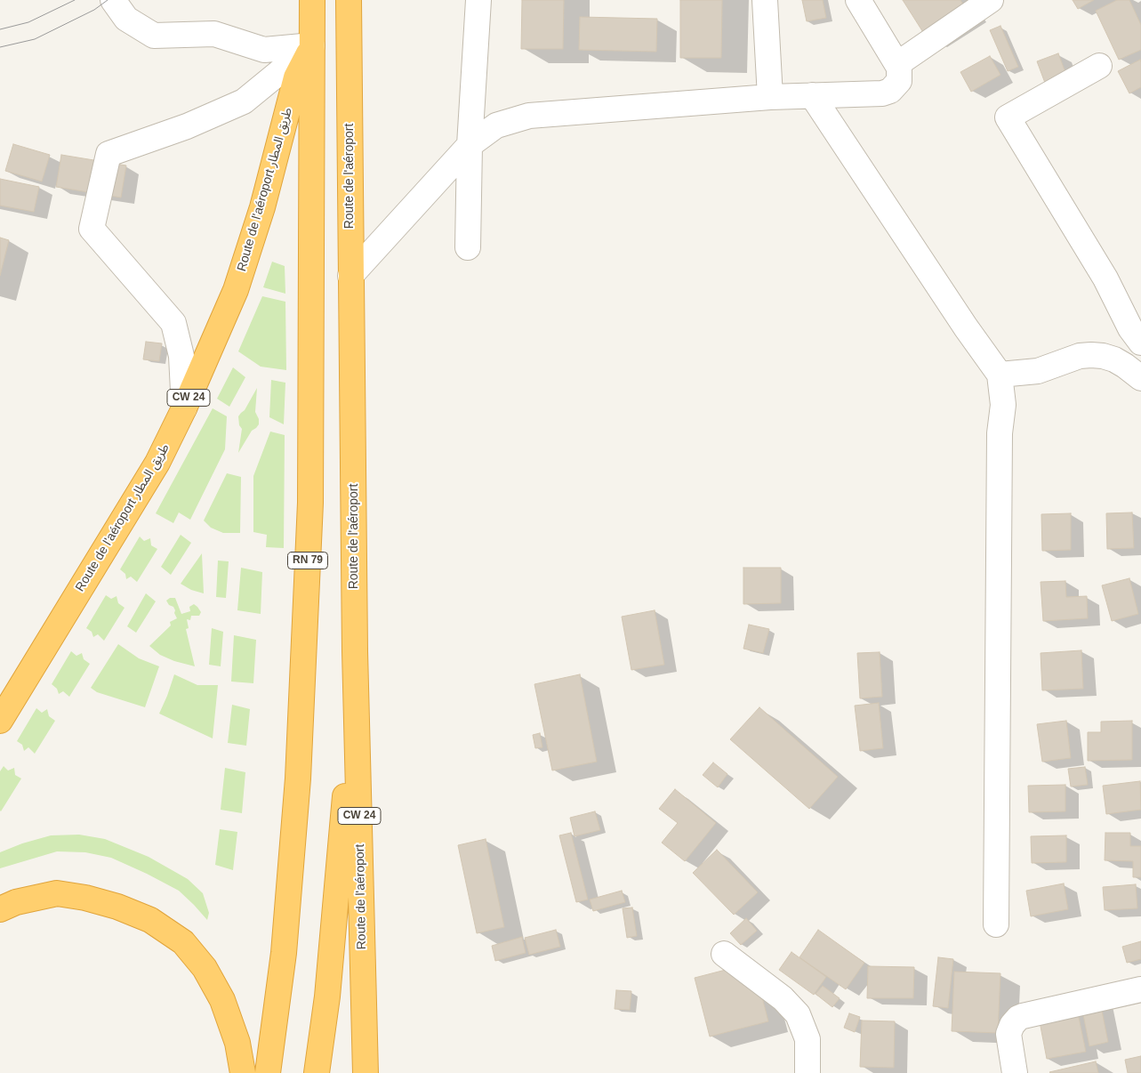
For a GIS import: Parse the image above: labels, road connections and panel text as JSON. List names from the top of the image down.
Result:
{
  "streets": {
    "highway": [
      "Route de l'aéroport",
      "Route de l'aéroport طريق المطار",
      "CW 24",
      "RN 79"
    ]
  },
  "crossings": [
    ["Route de l'aéroport طريق المطار", "RN 79"]
  ]
}
